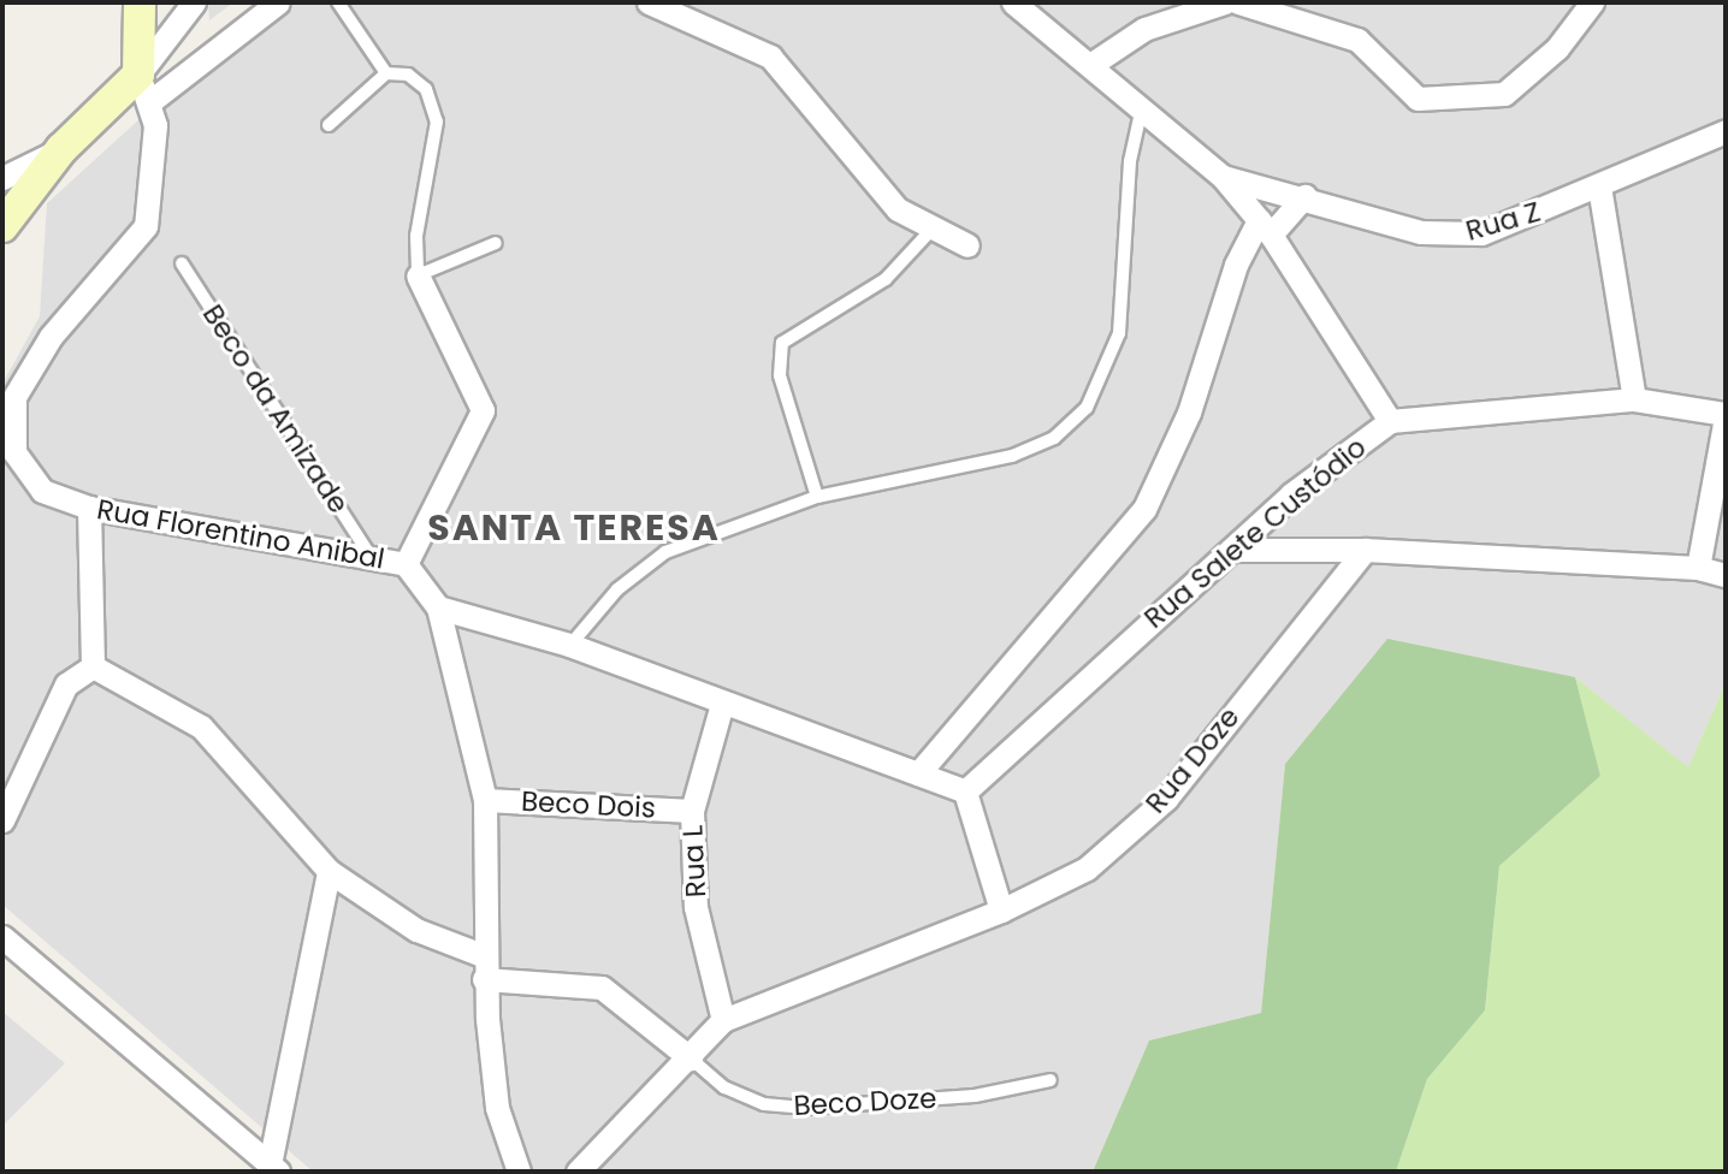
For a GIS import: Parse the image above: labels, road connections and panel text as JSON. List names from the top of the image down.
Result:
{
  "streets": {
    "street": [
      "Rua Z",
      "Rua Salete Custódio",
      "Rua Florentino Anibal",
      "Rua Doze",
      "Beco Dois",
      "Rua L"
    ],
    "lane": ["Beco da Amizade", "Beco Doze"]
  },
  "crossings": [
    ["Beco da Amizade", "Rua Florentino Anibal"],
    ["Rua Doze", "Rua L"],
    ["Rua Doze", "Beco Doze"],
    ["Beco Dois", "Rua L"]
  ],
  "districts": ["SANTA TERESA"]
}
